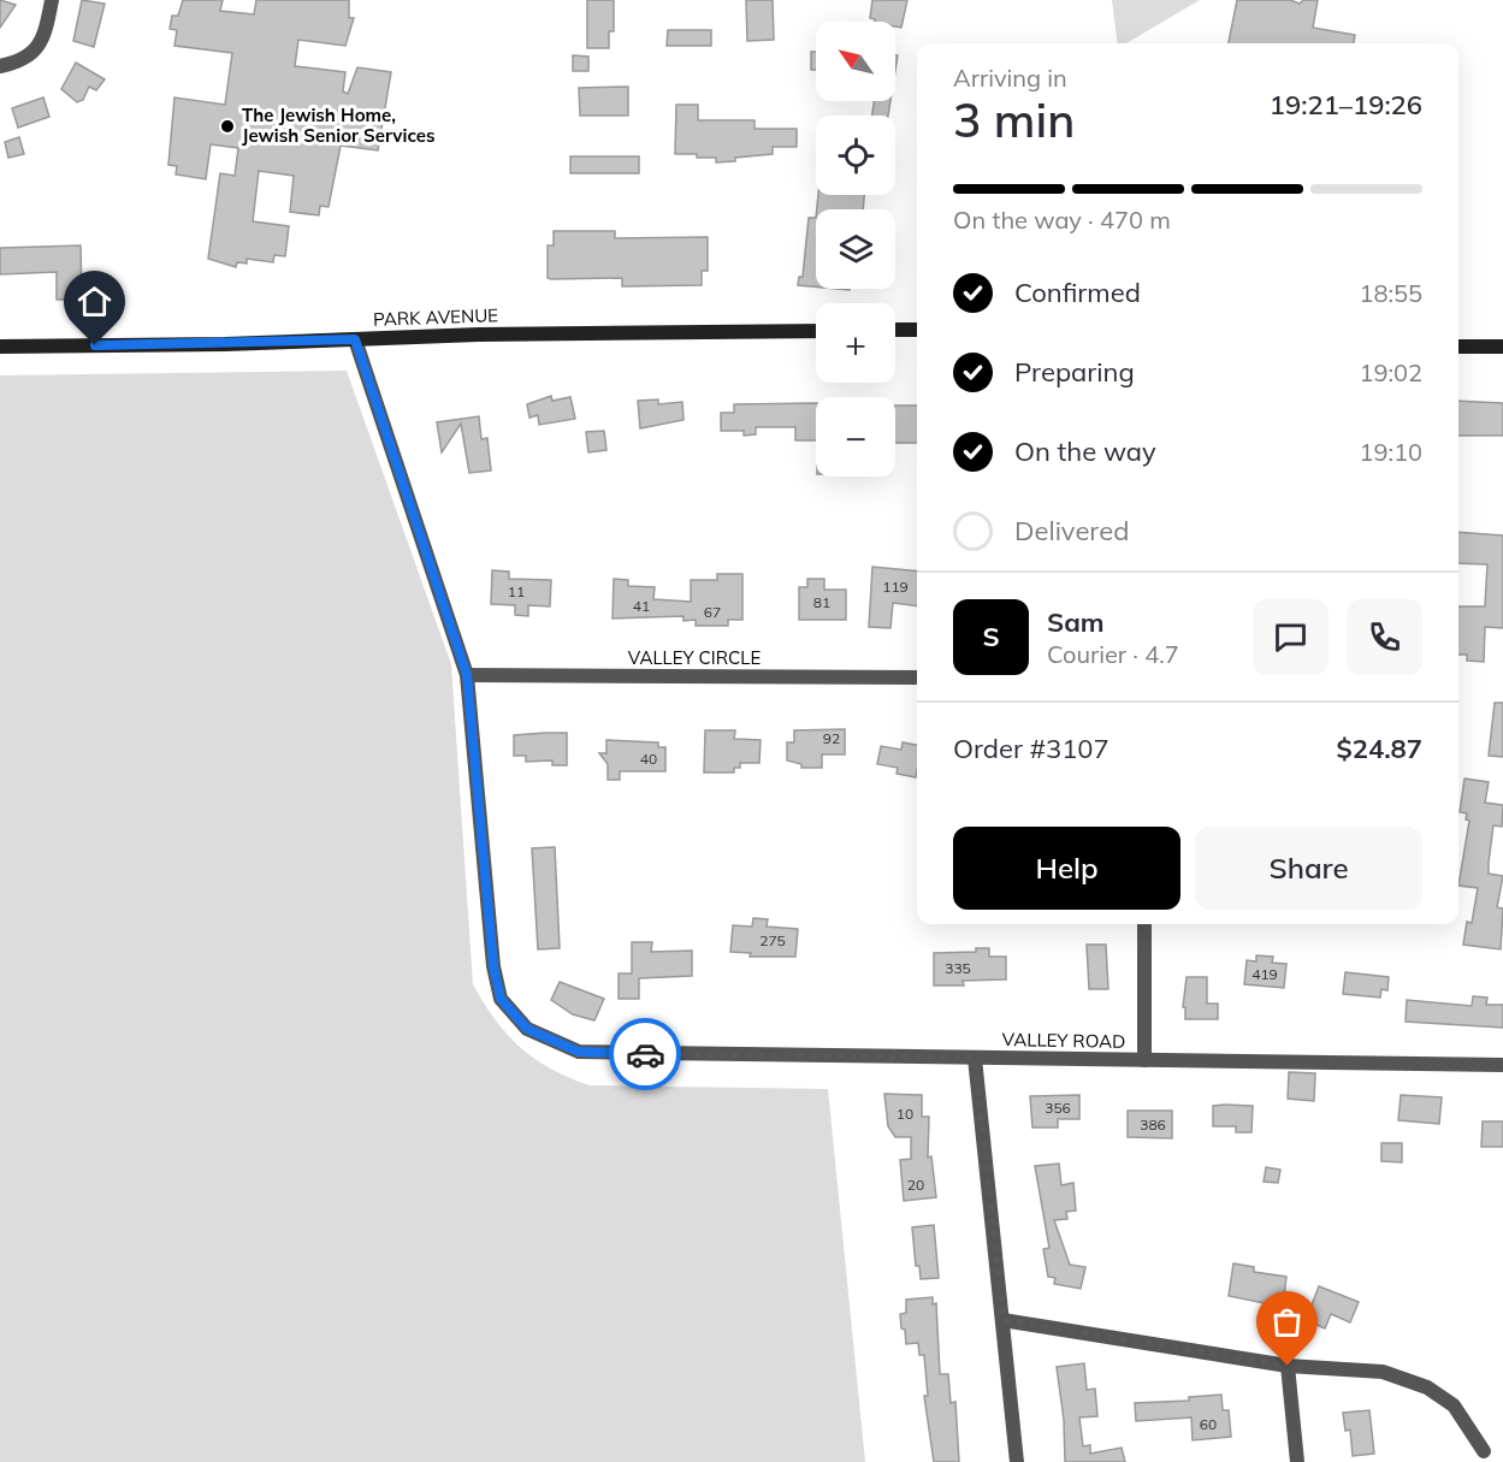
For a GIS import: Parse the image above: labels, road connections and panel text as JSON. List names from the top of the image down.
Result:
{
  "streets": {
    "main road": ["PARK AVENUE"],
    "street": ["VALLEY CIRCLE", "VALLEY ROAD"]
  },
  "crossings": [
    ["PARK AVENUE", "VALLEY ROAD"],
    ["VALLEY CIRCLE", "VALLEY ROAD"]
  ],
  "places": ["The Jewish Home, Jewish Senior Services"],
  "house_numbers": [
    "119",
    "11",
    "81",
    "41",
    "67",
    "92",
    "40",
    "275",
    "335",
    "419",
    "356",
    "10",
    "386",
    "20",
    "60"
  ],
  "north": "top left",
  "page": {
    "map_buttons": ["+", "−"],
    "heading": ["3 min", "Arriving in", "19:21–19:26"],
    "panel": [
      "Sam",
      "Courier · 4.7",
      "Order #3107",
      "$24.87"
    ],
    "bar": "On the way · 470 m",
    "list": [
      ["Confirmed", "18:55"],
      ["Preparing", "19:02"],
      ["On the way", "19:10"],
      "Delivered"
    ],
    "round": "S",
    "buttons": ["Help", "Share"]
  }
}
